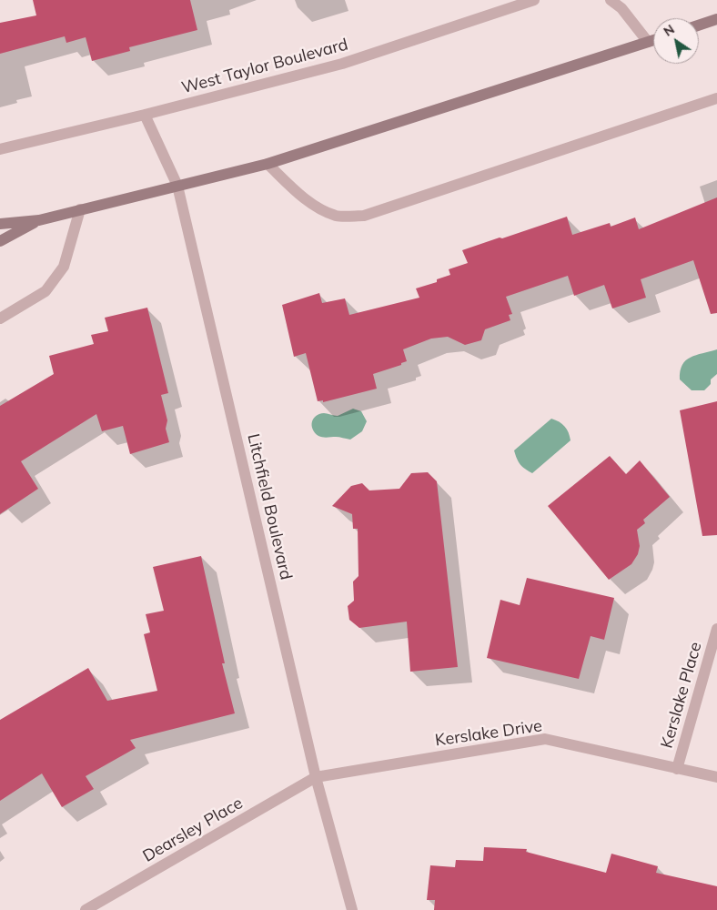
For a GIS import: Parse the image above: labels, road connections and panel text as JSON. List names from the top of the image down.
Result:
{
  "streets": {
    "street": [
      "West Taylor Boulevard",
      "Litchfield Boulevard",
      "Kerslake Place",
      "Kerslake Drive",
      "Dearsley Place"
    ]
  },
  "crossings": [
    ["West Taylor Boulevard", "Litchfield Boulevard"],
    ["Litchfield Boulevard", "Kerslake Drive"],
    ["Litchfield Boulevard", "Dearsley Place"],
    ["Kerslake Place", "Kerslake Drive"],
    ["Kerslake Drive", "Dearsley Place"]
  ],
  "north": "top left"
}
